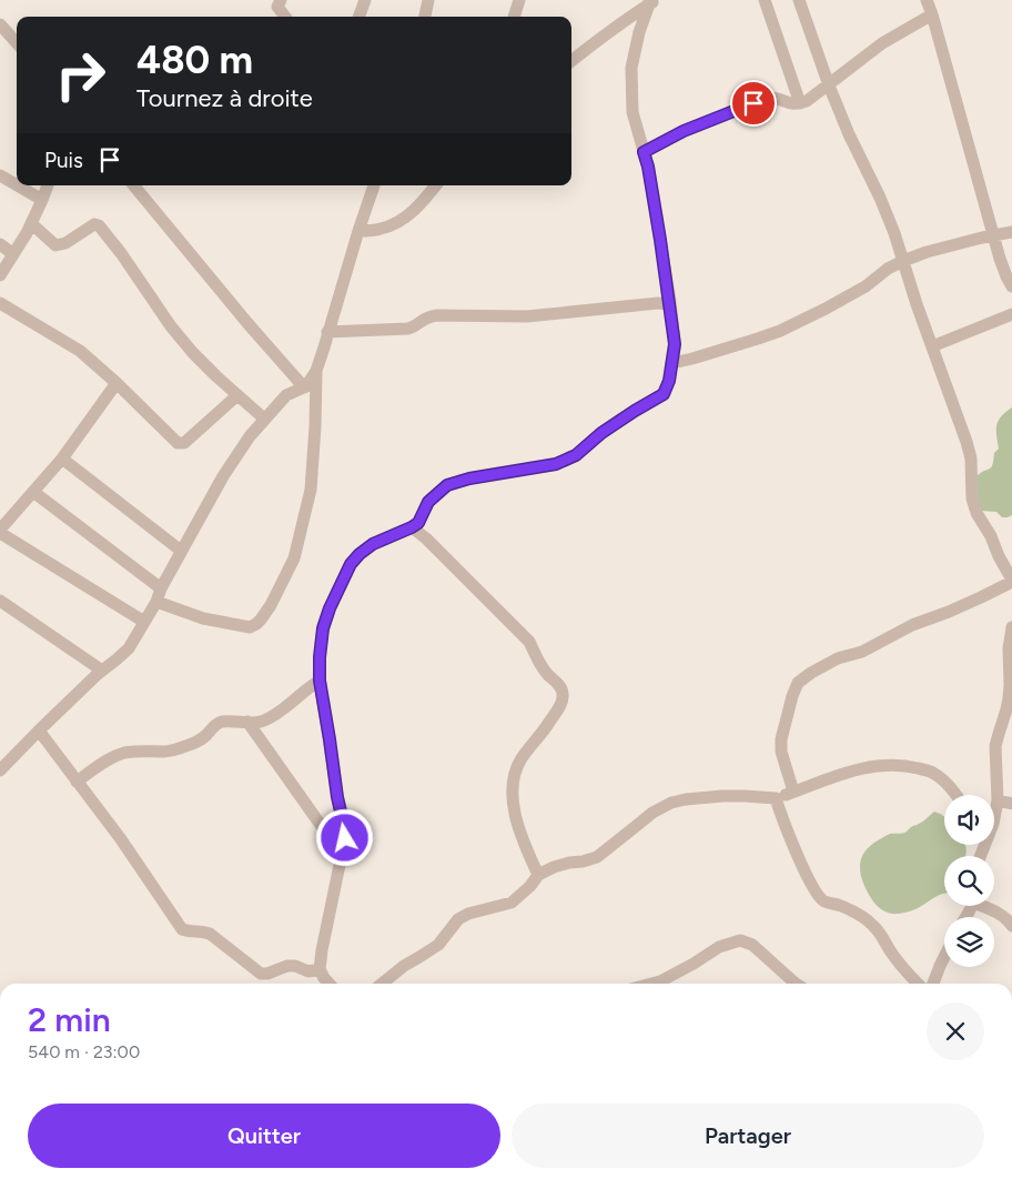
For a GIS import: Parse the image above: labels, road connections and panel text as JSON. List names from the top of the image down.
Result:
{
  "page": {
    "turn": ["480 m", "Tournez à droite"],
    "then": "Puis",
    "heading": ["2 min", "540 m · 23:00"],
    "buttons": ["Quitter", "Partager"]
  }
}
